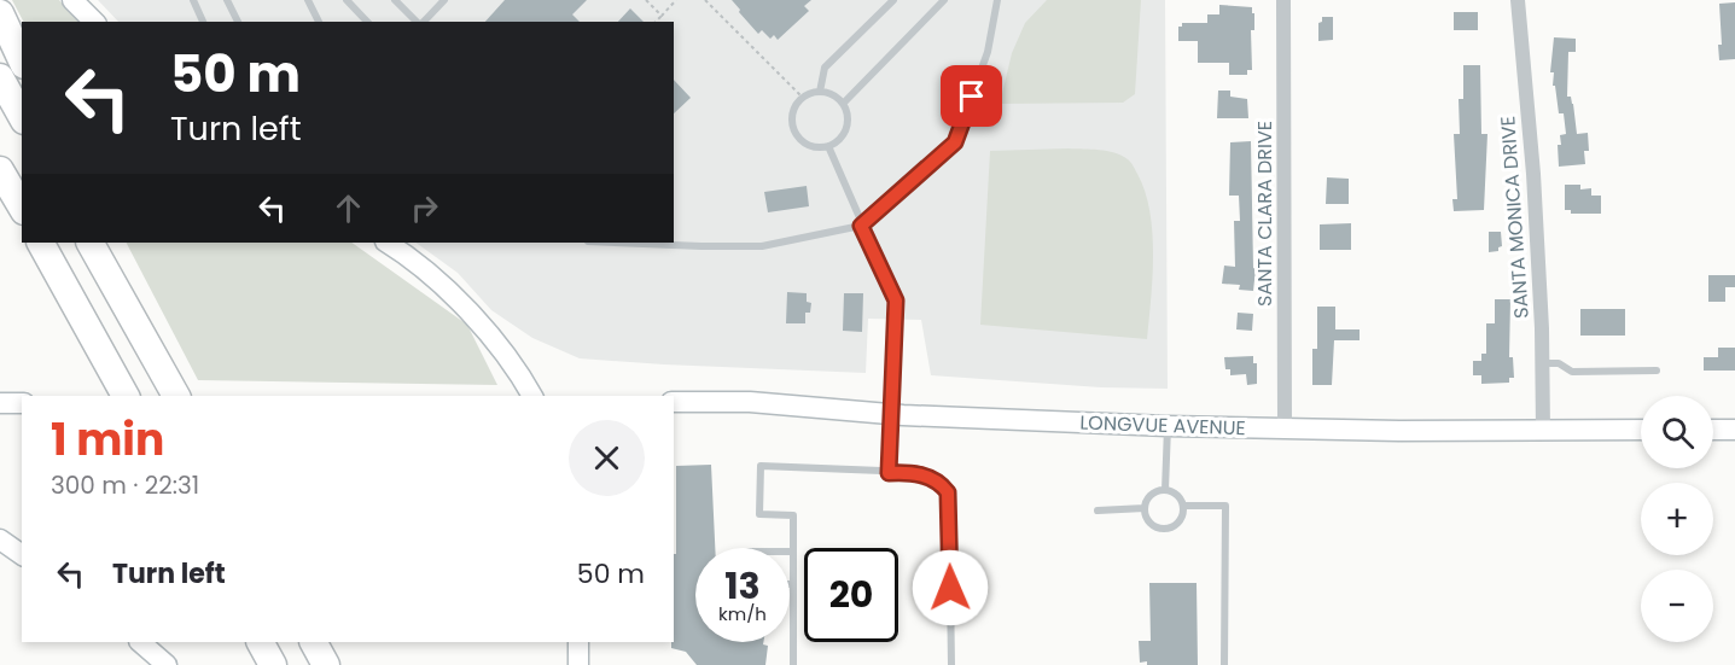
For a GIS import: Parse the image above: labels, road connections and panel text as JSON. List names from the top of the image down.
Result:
{
  "streets": {
    "main road": ["LONGVUE AVENUE"],
    "street": ["SANTA CLARA DRIVE", "SANTA MONICA DRIVE"]
  },
  "crossings": [
    ["SANTA CLARA DRIVE", "LONGVUE AVENUE"],
    ["SANTA MONICA DRIVE", "LONGVUE AVENUE"]
  ],
  "page": {
    "turn": ["50 m", "Turn left"],
    "map_buttons": ["+", "−"],
    "heading": ["1 min", "300 m · 22:31"],
    "list": [
      {
        "name": "Turn left",
        "value": "50 m"
      }
    ],
    "speed": "13 km/h",
    "limit": "20"
  }
}
